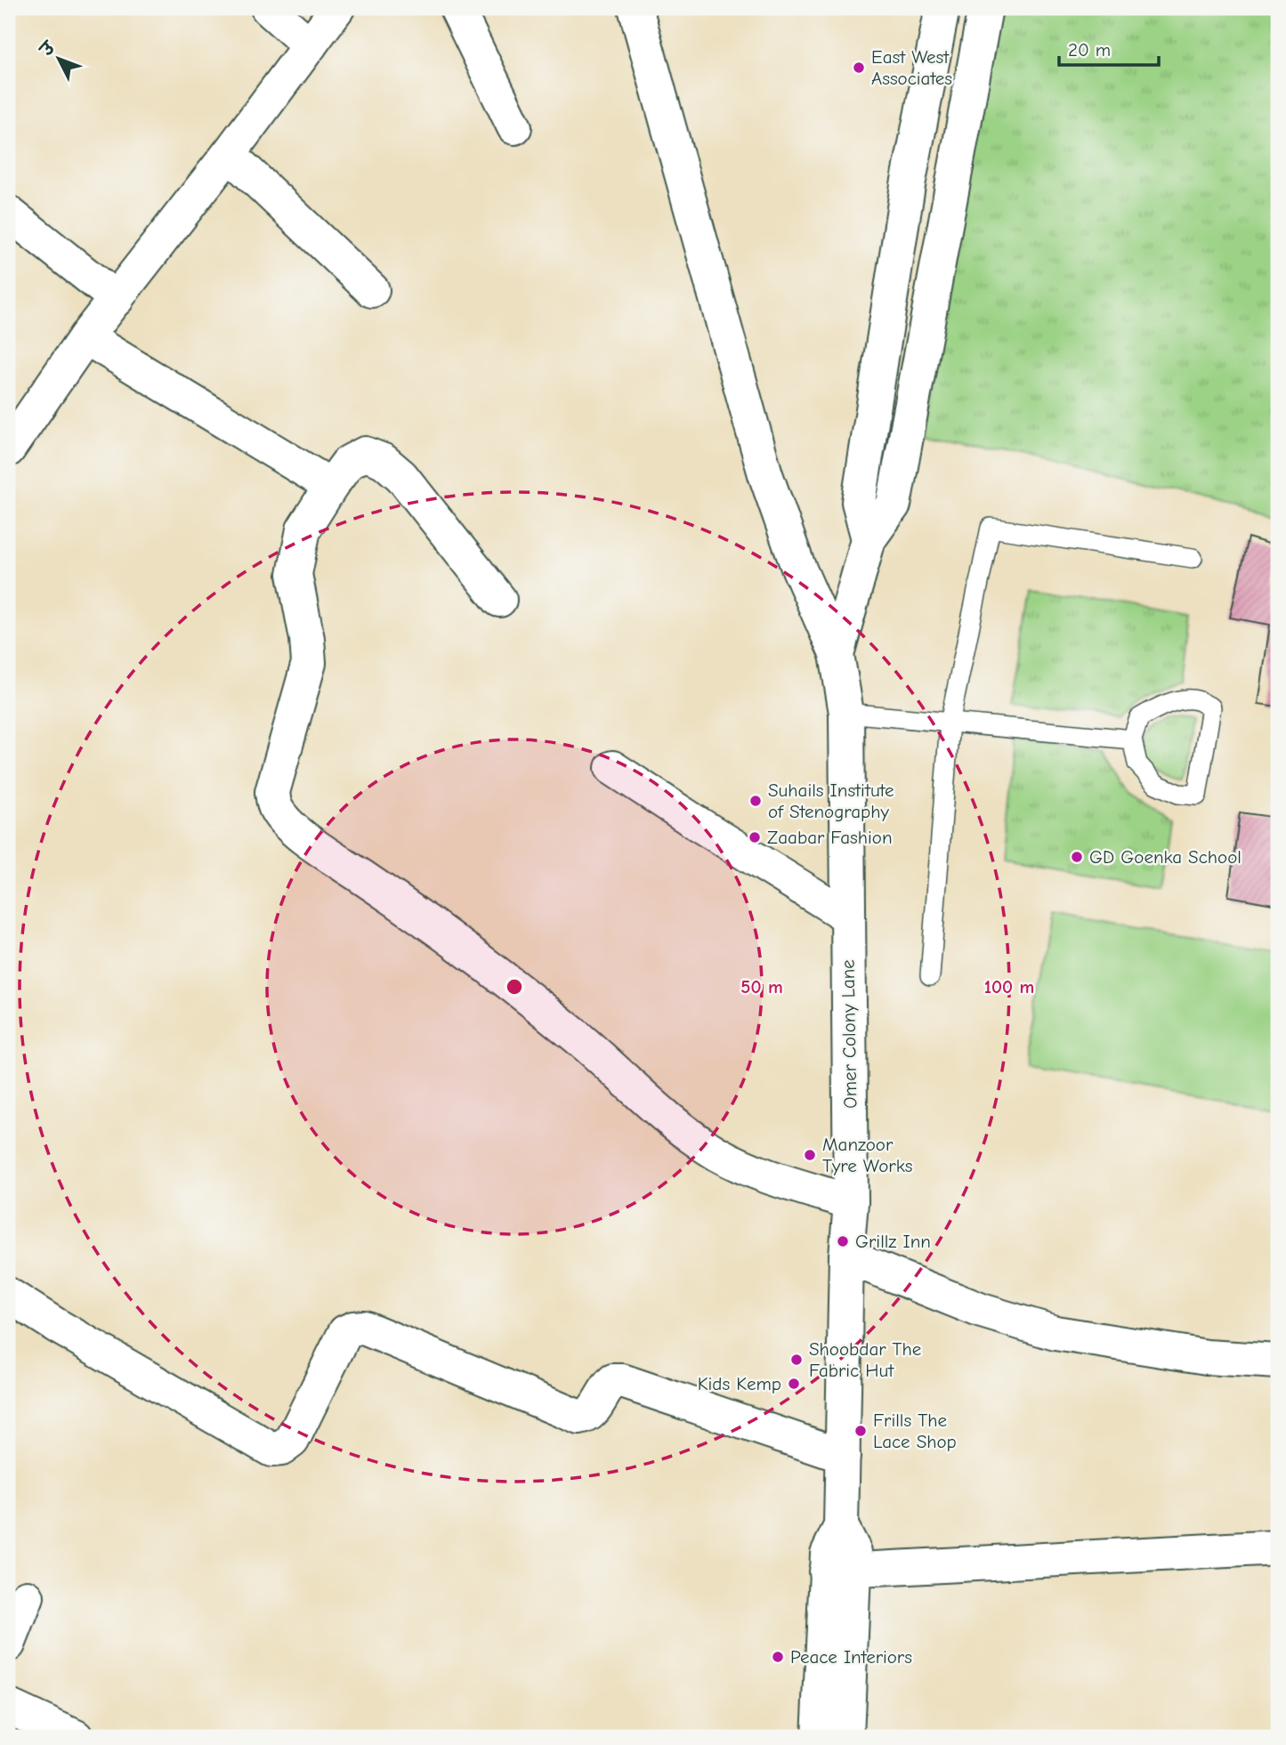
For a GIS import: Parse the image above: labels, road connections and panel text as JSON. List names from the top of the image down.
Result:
{
  "streets": {
    "street": ["Omer Colony Lane"]
  },
  "places": [
    "East West Associates",
    "Suhails Institute of Stenography",
    "Zaabar Fashion",
    "GD Goenka School",
    "Manzoor Tyre Works",
    "Grillz Inn",
    "Shoobdar The Fabric Hut",
    "Kids Kemp",
    "Frills The Lace Shop",
    "Peace Interiors"
  ],
  "scale_bar": "20 m",
  "north": "top left",
  "rings": ["50 m", "100 m"]
}
